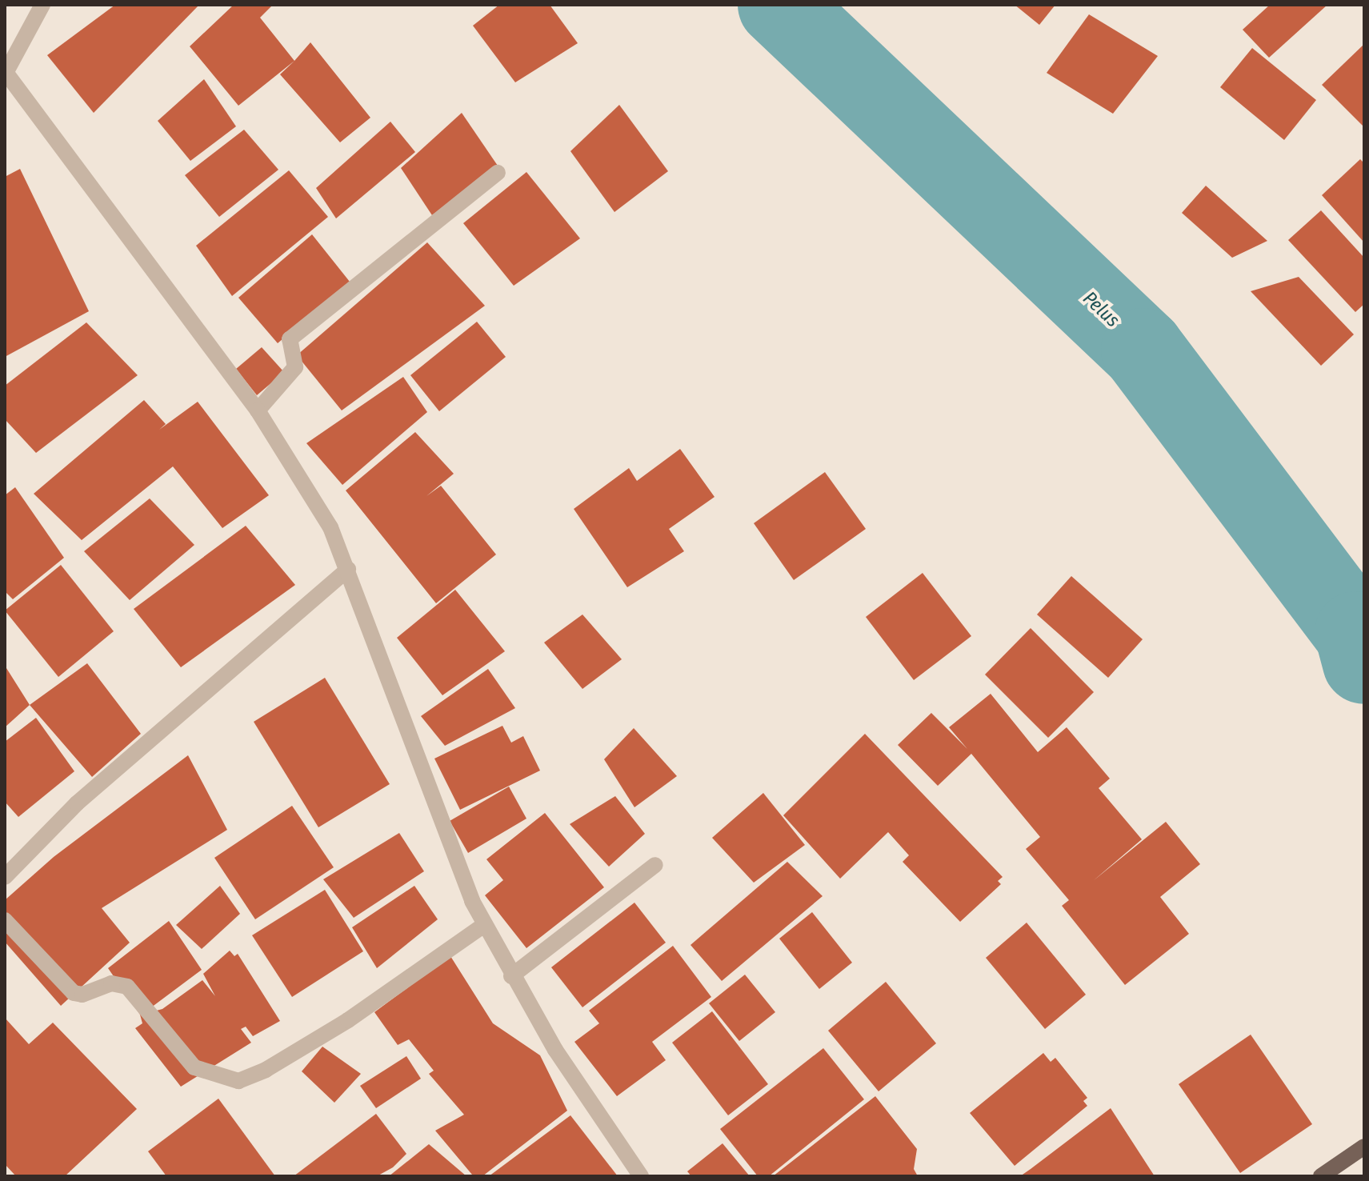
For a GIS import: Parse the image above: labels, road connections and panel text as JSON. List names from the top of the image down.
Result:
{
  "water": ["Pelus"]
}
